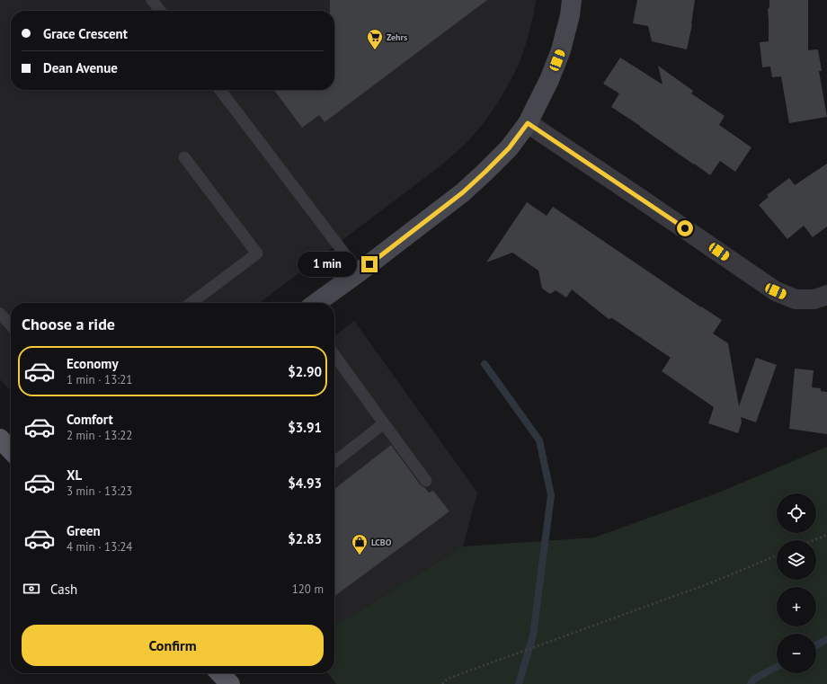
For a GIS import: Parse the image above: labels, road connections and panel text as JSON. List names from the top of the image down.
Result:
{
  "places": {
    "supermarket": ["Zehrs"],
    "shop": ["LCBO"]
  },
  "page": {
    "banner": ["Grace Crescent", "Dean Avenue"],
    "bubble": "1 min",
    "heading": "Choose a ride",
    "list": [
      {
        "name": "Economy",
        "note": "1 min · 13:21",
        "value": "$2.90"
      },
      {
        "name": "Comfort",
        "note": "2 min · 13:22",
        "value": "$3.91"
      },
      {
        "name": "XL",
        "note": "3 min · 13:23",
        "value": "$4.93"
      },
      {
        "name": "Green",
        "note": "4 min · 13:24",
        "value": "$2.83"
      }
    ],
    "map_buttons": ["+", "−"],
    "pay": ["Cash", "120 m"],
    "buttons": "Confirm"
  }
}
